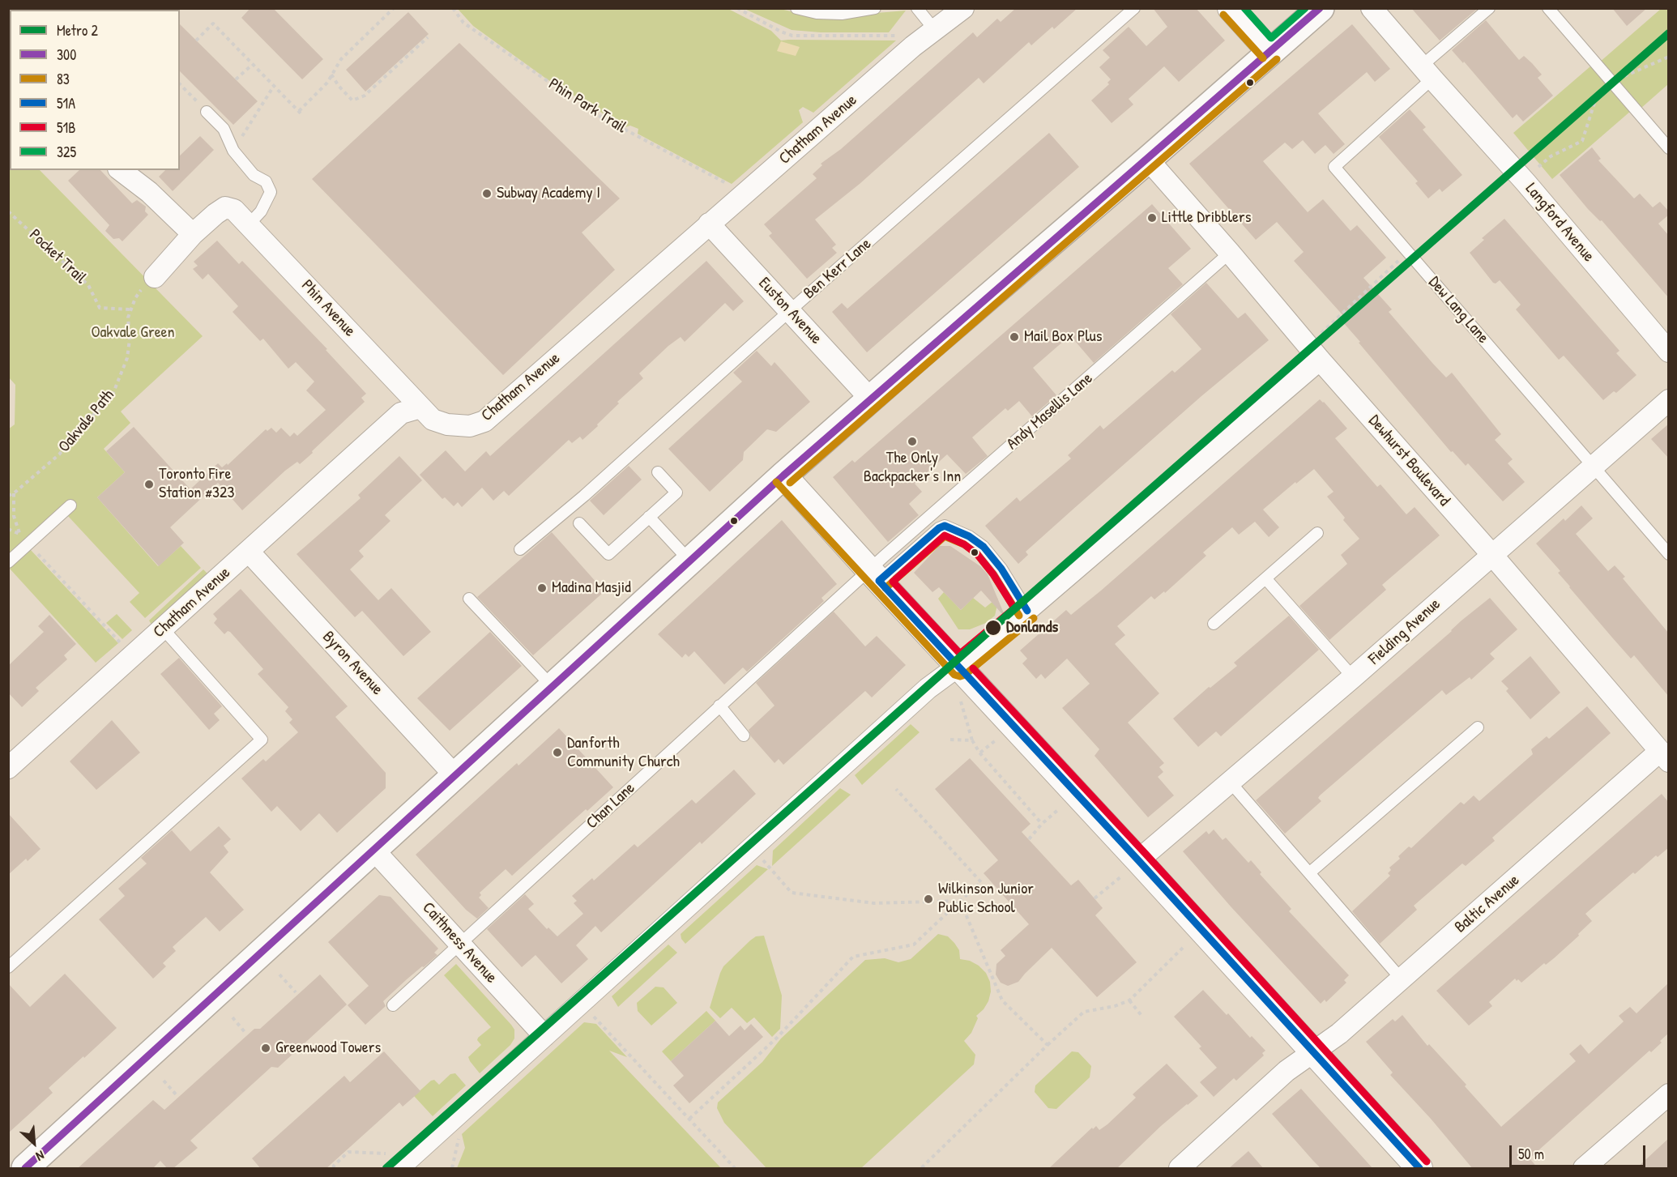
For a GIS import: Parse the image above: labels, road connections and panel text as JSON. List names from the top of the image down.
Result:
{
  "streets": {
    "street": [
      "Chatham Avenue",
      "Langford Avenue",
      "Phin Avenue",
      "Euston Avenue",
      "Dewhurst Boulevard",
      "Fielding Avenue",
      "Byron Avenue",
      "Baltic Avenue",
      "Caithness Avenue"
    ],
    "lane": [
      "Ben Kerr Lane",
      "Dew Lang Lane",
      "Andy Masellis Lane",
      "Chan Lane"
    ],
    "path": ["Phin Park Trail", "Pocket Trail", "Oakvale Path"]
  },
  "crossings": [
    ["Chatham Avenue", "Phin Avenue"],
    ["Chatham Avenue", "Euston Avenue"],
    ["Chatham Avenue", "Byron Avenue"],
    ["Langford Avenue", "Dew Lang Lane"],
    ["Pocket Trail", "Oakvale Path"],
    ["Ben Kerr Lane", "Euston Avenue"],
    ["Dew Lang Lane", "Fielding Avenue"],
    ["Andy Masellis Lane", "Dewhurst Boulevard"],
    ["Andy Masellis Lane", "Chan Lane"],
    ["Dewhurst Boulevard", "Fielding Avenue"],
    ["Dewhurst Boulevard", "Baltic Avenue"],
    ["Chan Lane", "Caithness Avenue"]
  ],
  "parks": ["Oakvale Green"],
  "places": [
    "Subway Academy I",
    "Little Dribblers",
    "Mail Box Plus",
    "The Only Backpacker's Inn",
    "Toronto Fire Station #323",
    "Madina Masjid",
    "Donlands",
    "Danforth Community Church",
    "Wilkinson Junior Public School",
    "Greenwood Towers"
  ],
  "lines": [
    "transit line 300",
    "transit line 325",
    "transit line 83",
    "metro line 2",
    "transit line 51A",
    "transit line 51B"
  ],
  "legend": [
    "Metro 2",
    "300",
    "83",
    "51A",
    "51B",
    "325"
  ],
  "scale_bar": "50 m",
  "north": "bottom right"
}
